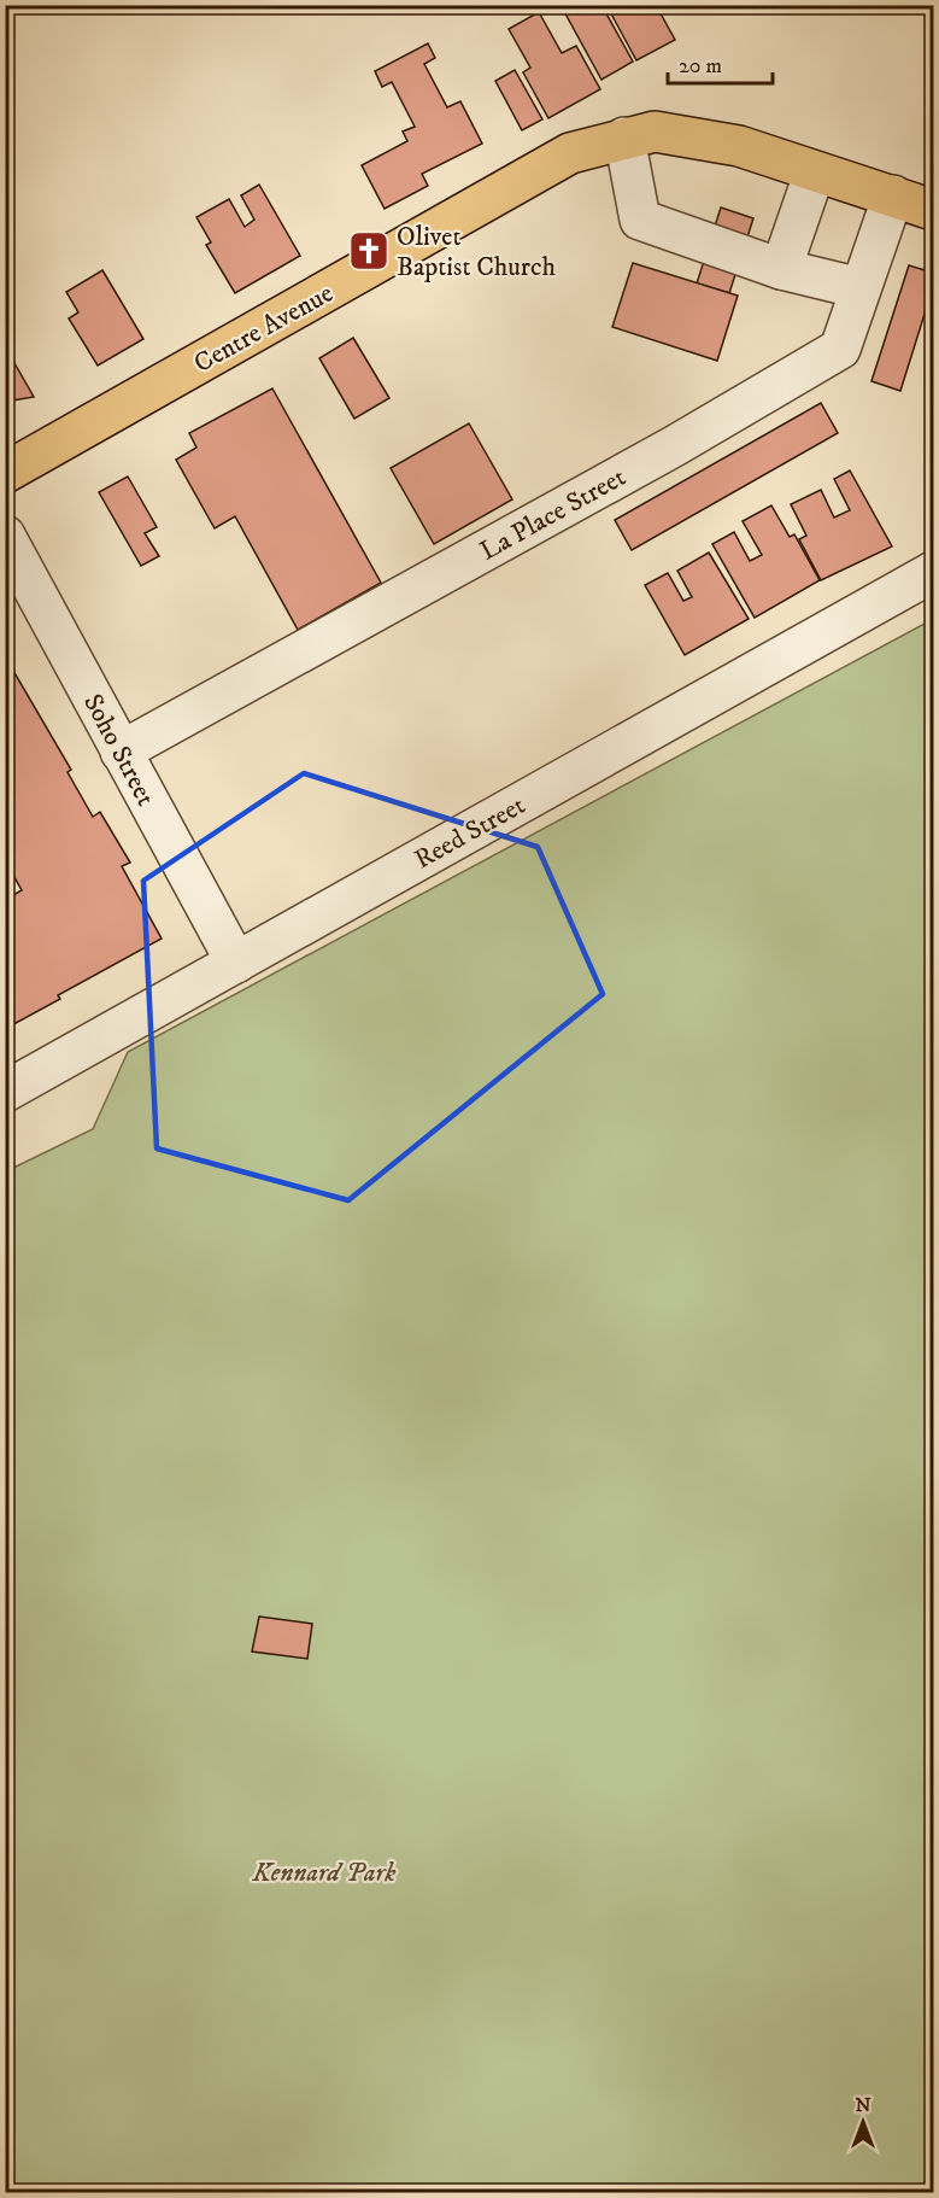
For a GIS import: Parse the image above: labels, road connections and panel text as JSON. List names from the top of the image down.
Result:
{
  "streets": {
    "main road": ["Centre Avenue"],
    "street": ["La Place Street", "Soho Street", "Reed Street"]
  },
  "crossings": [
    ["Centre Avenue", "La Place Street"],
    ["La Place Street", "Soho Street"],
    ["Soho Street", "Reed Street"]
  ],
  "parks": ["Kennard Park"],
  "places": {
    "church": ["Olivet Baptist Church"]
  },
  "scale_bar": "20 m",
  "north": "top"
}
